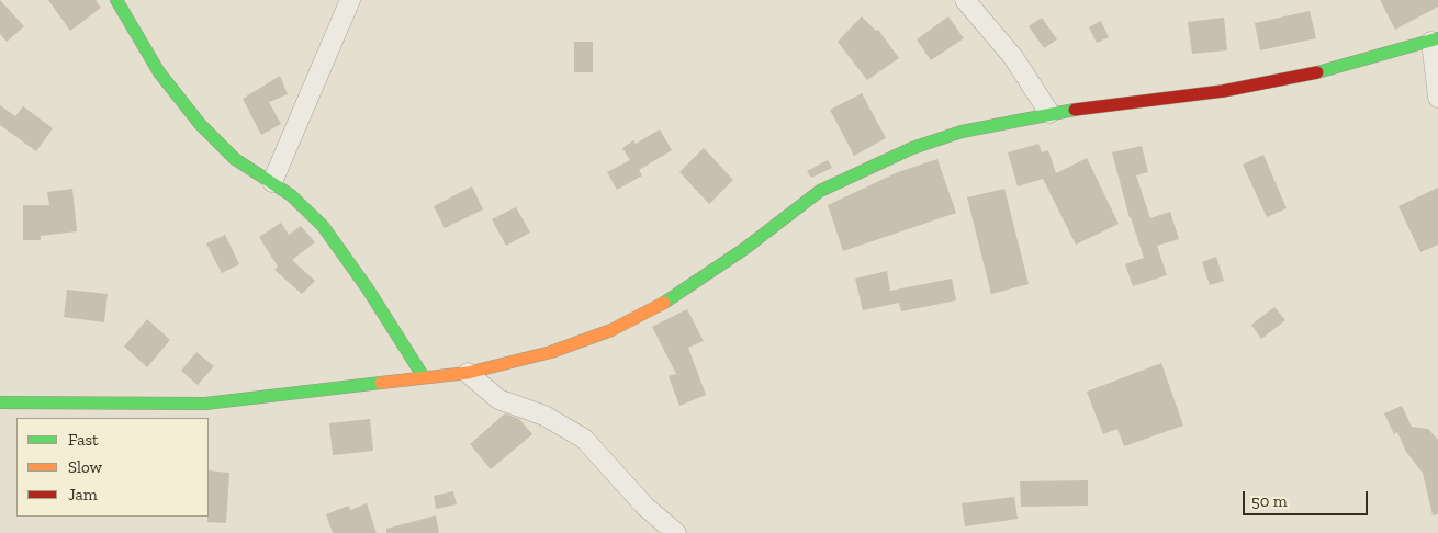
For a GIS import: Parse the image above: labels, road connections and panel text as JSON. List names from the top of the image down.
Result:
{
  "legend": ["Fast", "Slow", "Jam"],
  "scale_bar": "50 m"
}
